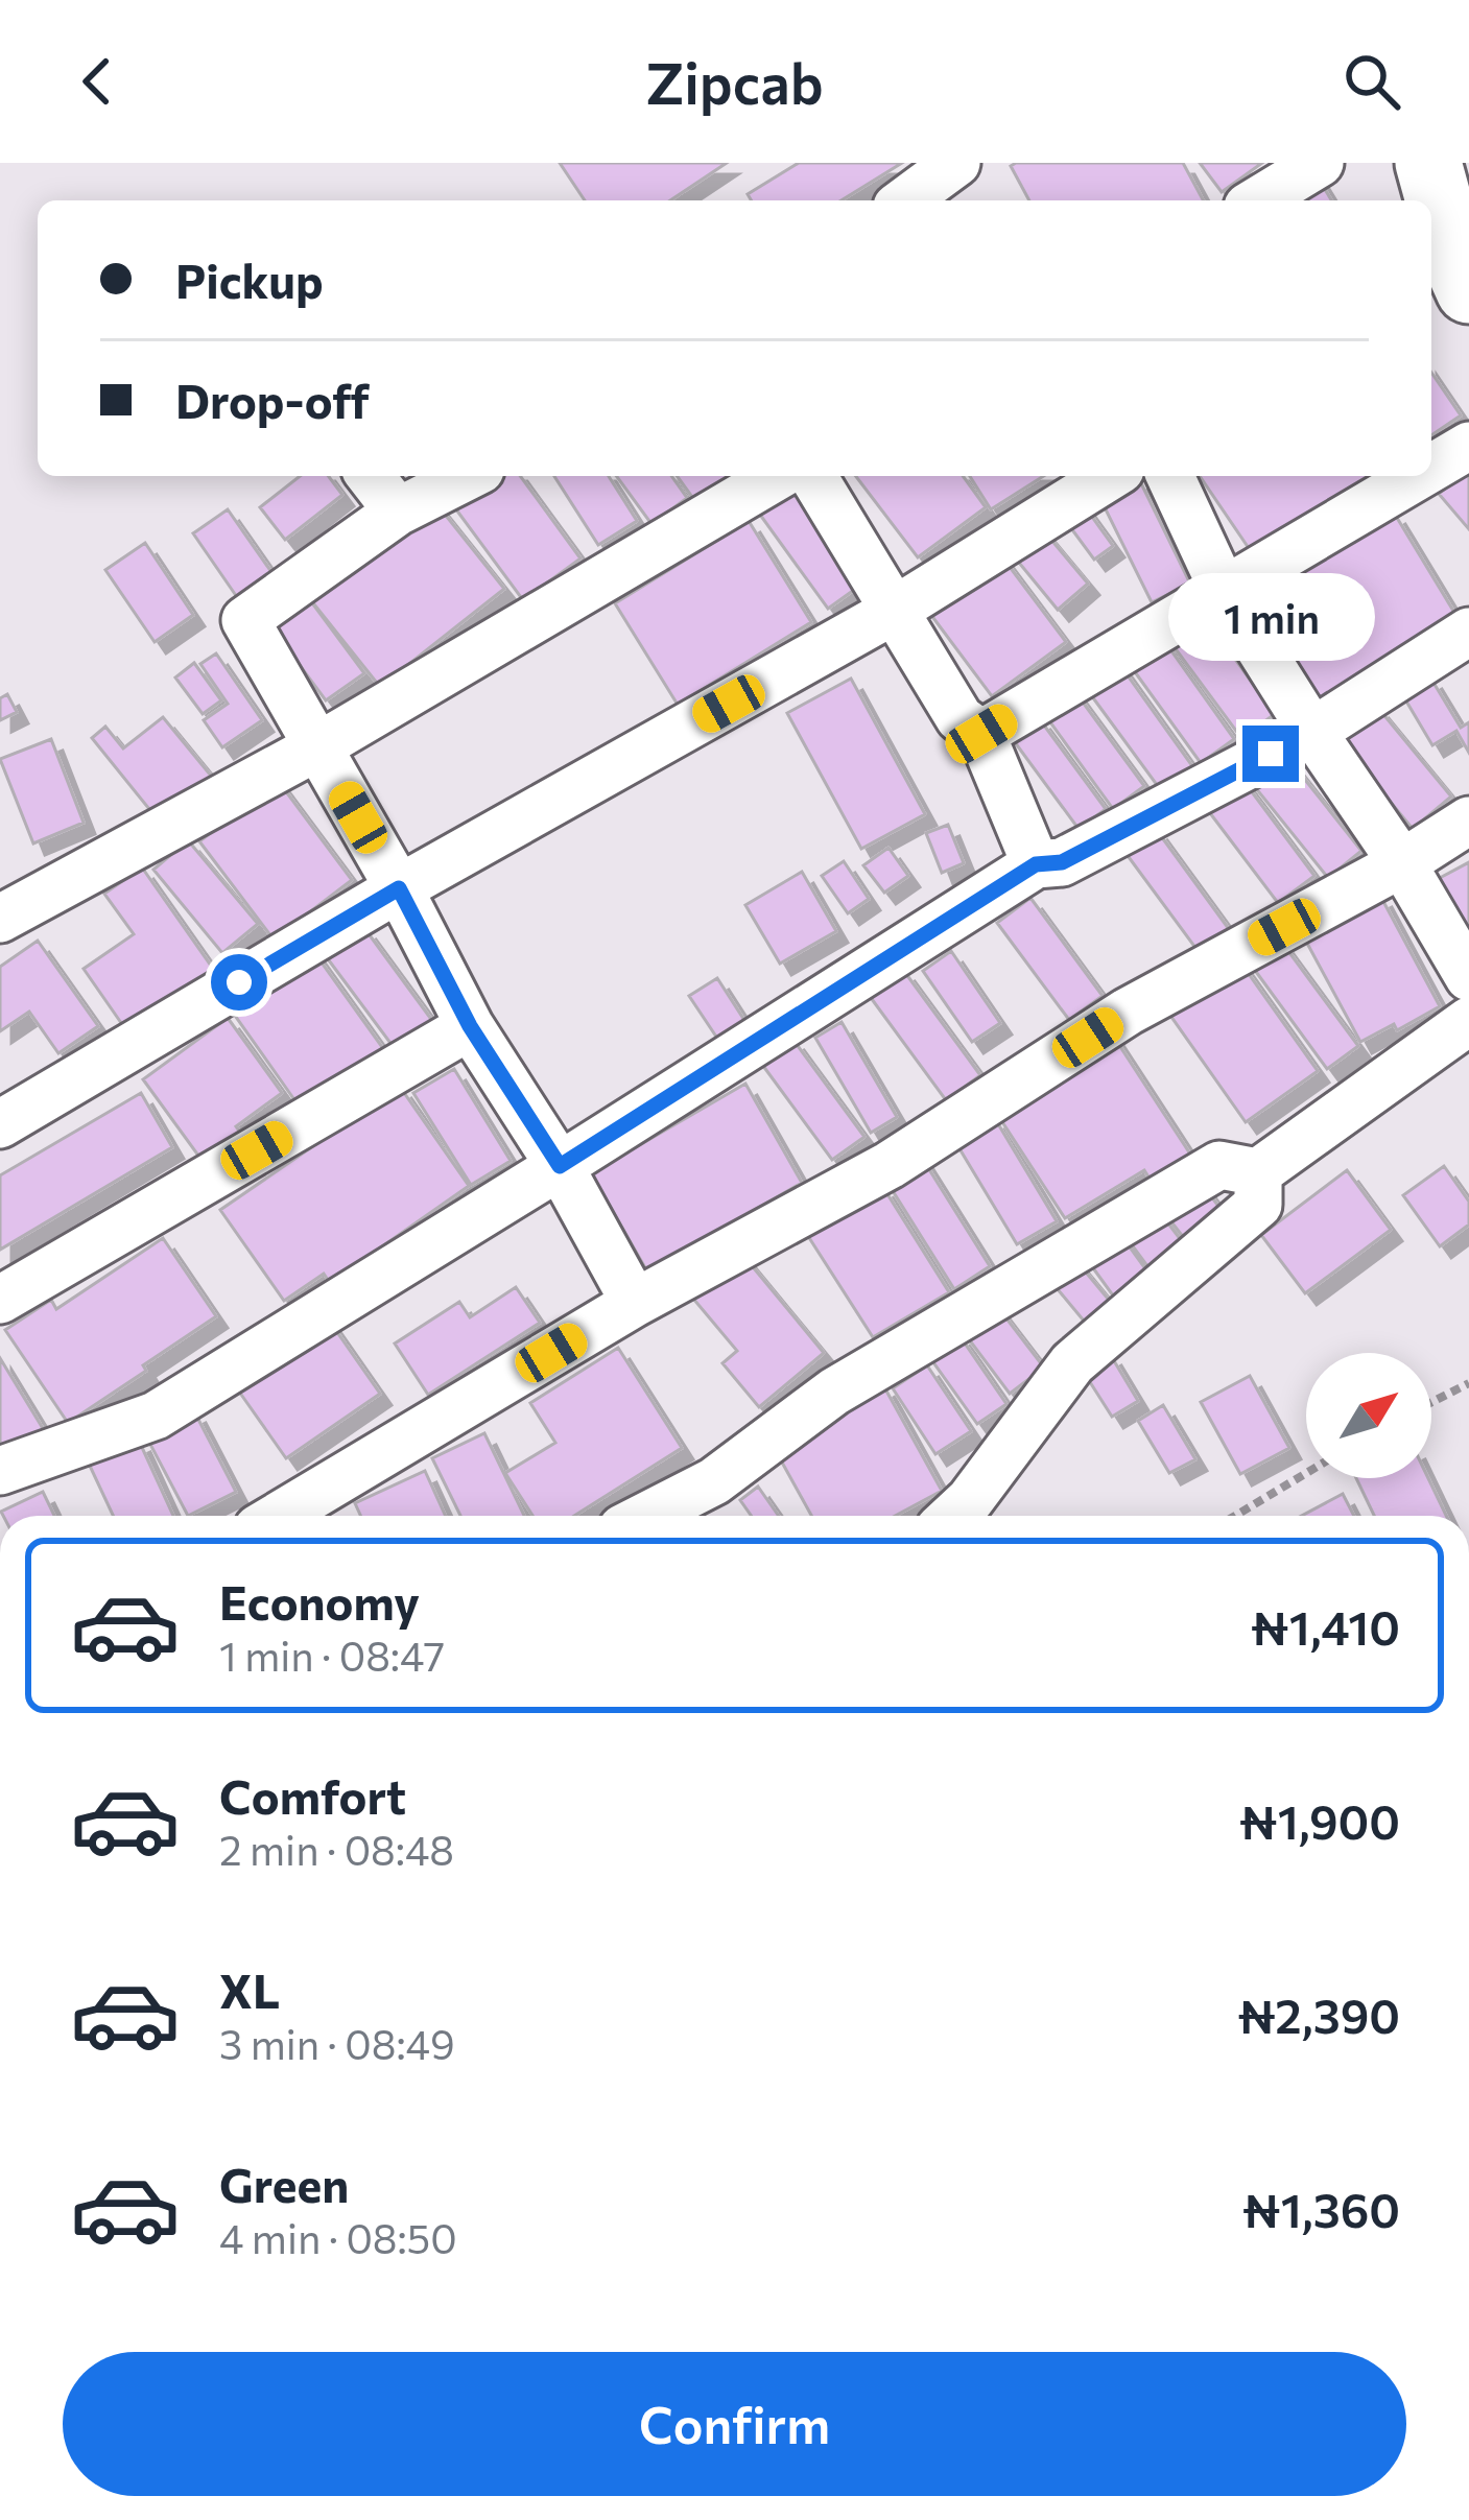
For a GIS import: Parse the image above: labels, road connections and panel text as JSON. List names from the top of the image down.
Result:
{
  "north": "top right",
  "page": {
    "header": "Zipcab",
    "banner": ["Pickup", "Drop-off"],
    "bubble": "1 min",
    "list": [
      {
        "name": "Economy",
        "note": "1 min · 08:47",
        "value": "₦1,410"
      },
      {
        "name": "Comfort",
        "note": "2 min · 08:48",
        "value": "₦1,900"
      },
      {
        "name": "XL",
        "note": "3 min · 08:49",
        "value": "₦2,390"
      },
      {
        "name": "Green",
        "note": "4 min · 08:50",
        "value": "₦1,360"
      }
    ],
    "buttons": "Confirm"
  }
}
